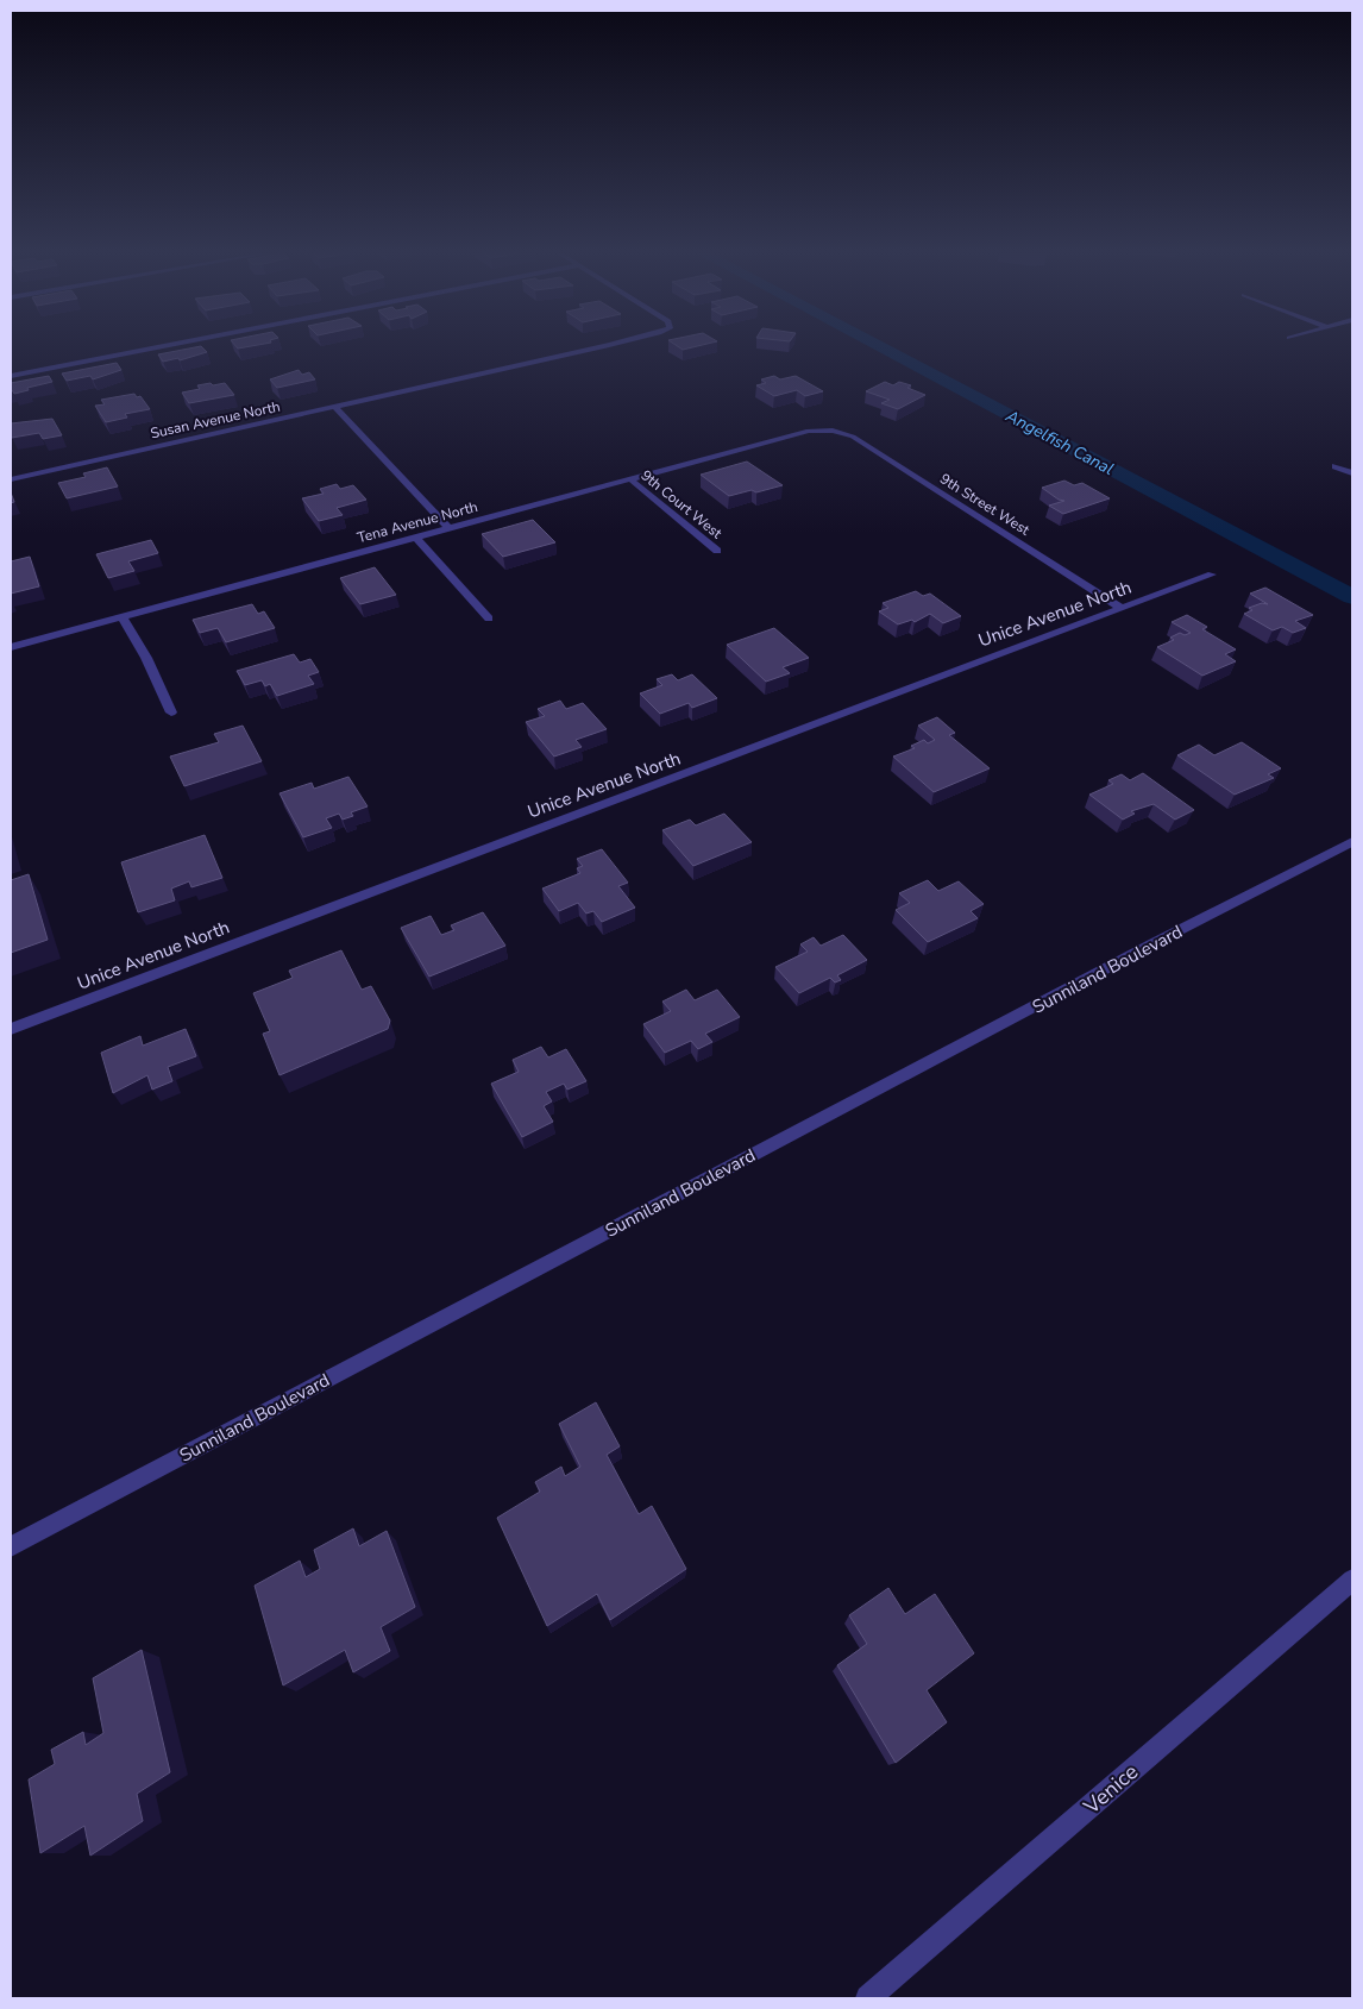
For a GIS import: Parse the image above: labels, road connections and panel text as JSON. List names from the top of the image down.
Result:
{
  "streets": {
    "street": [
      "Susan Avenue North",
      "9th Court West",
      "9th Street West",
      "Tena Avenue North",
      "Unice Avenue North",
      "Sunniland Boulevard",
      "Venice"
    ]
  },
  "crossings": [
    ["9th Court West", "Tena Avenue North"],
    ["9th Street West", "Tena Avenue North"],
    ["9th Street West", "Unice Avenue North"]
  ],
  "water": ["Angelfish Canal"]
}
